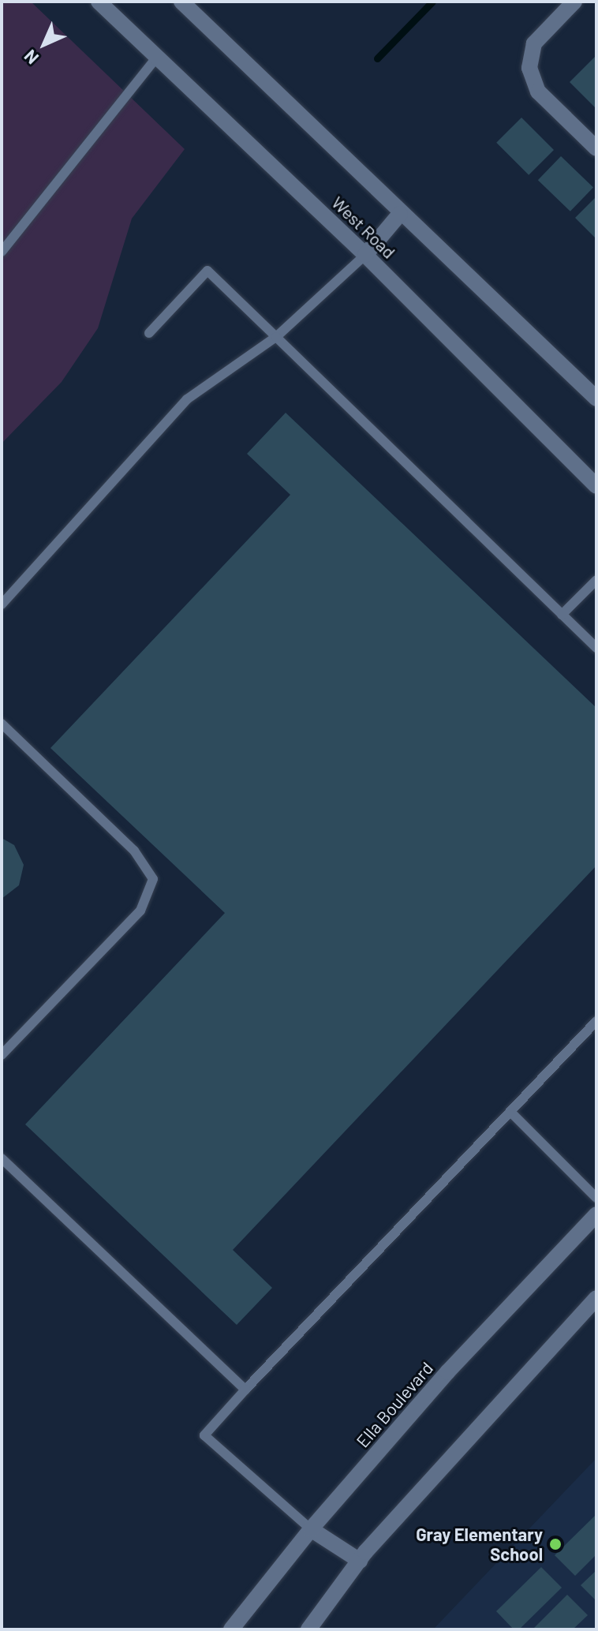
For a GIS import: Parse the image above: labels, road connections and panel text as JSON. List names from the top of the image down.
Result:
{
  "streets": {
    "main road": ["West Road", "Ella Boulevard"]
  },
  "places": ["Gray Elementary School"],
  "north": "bottom left"
}
